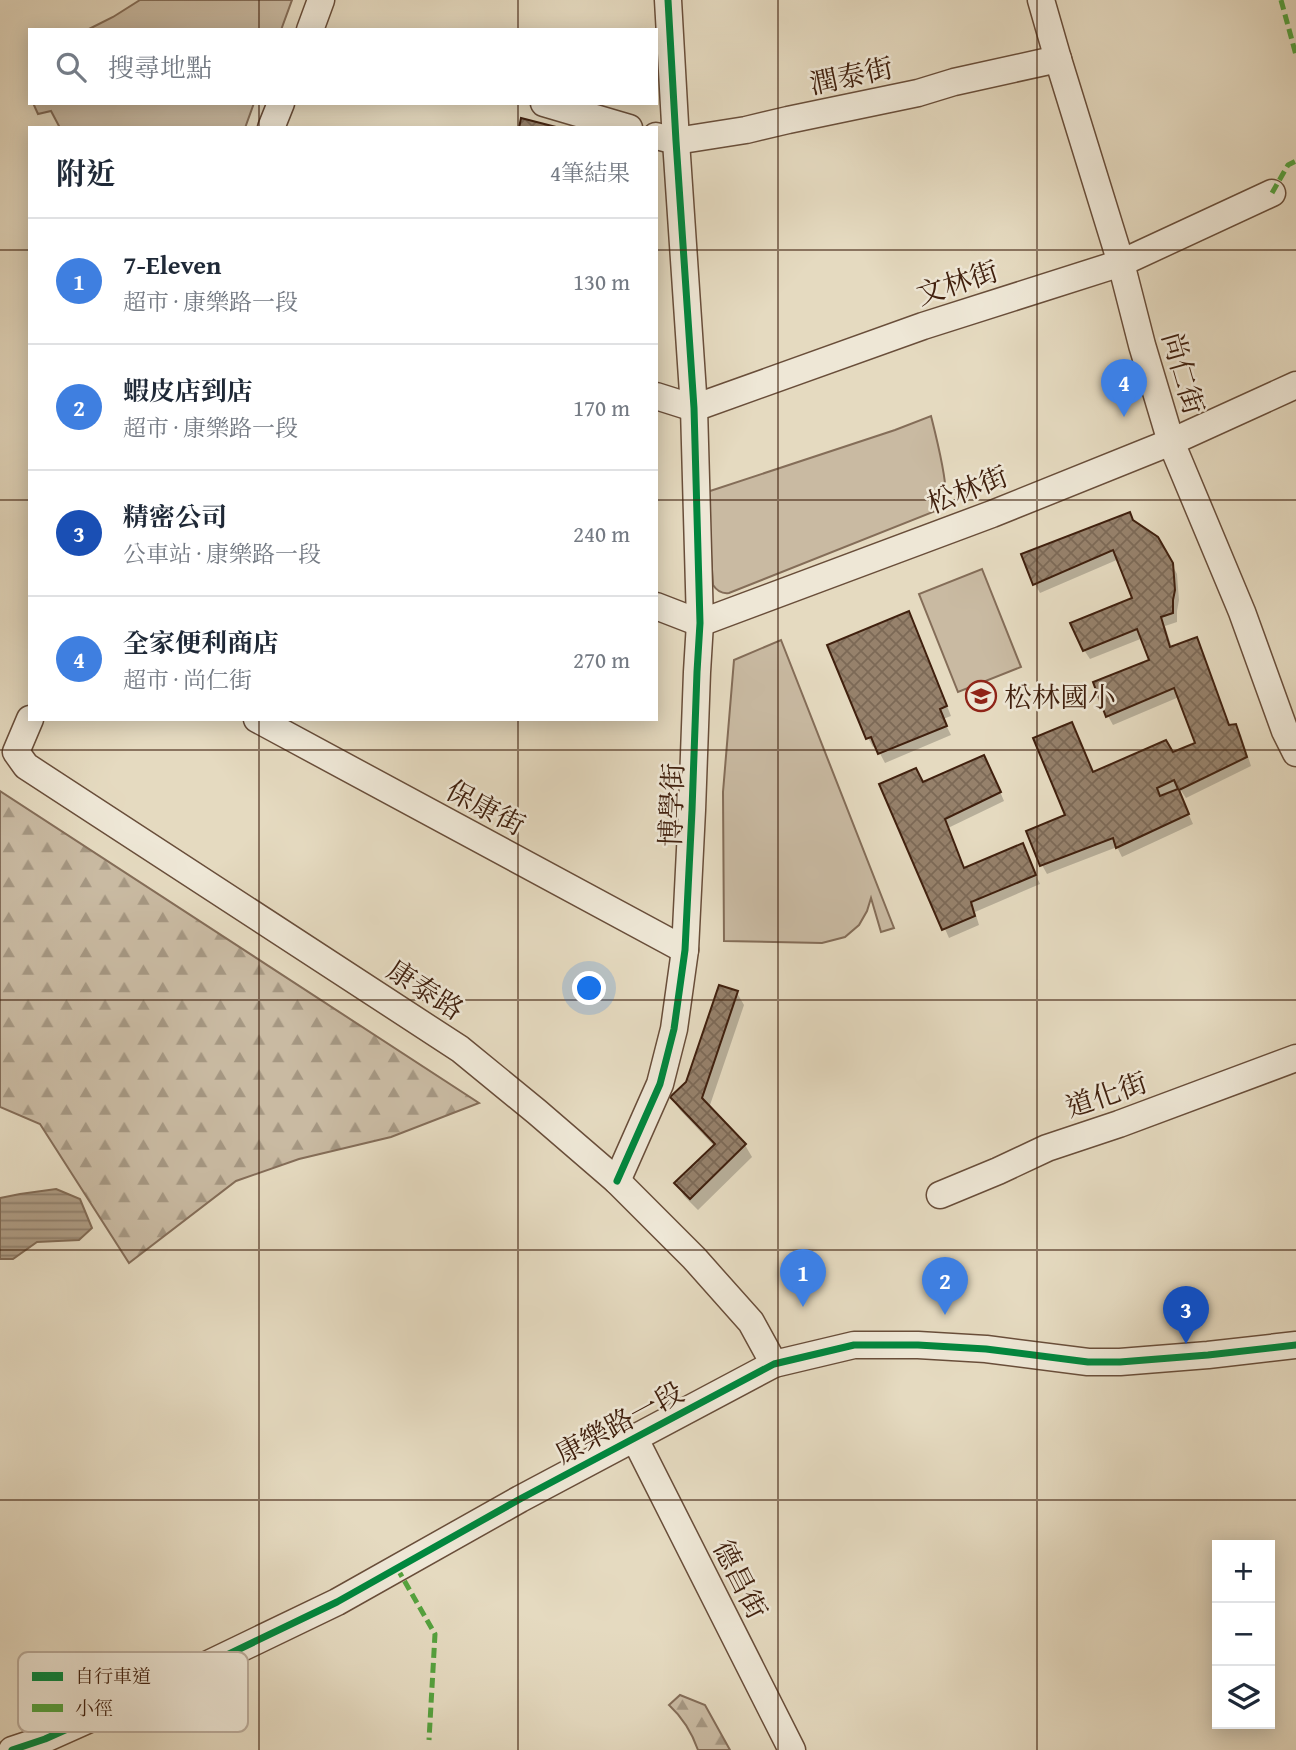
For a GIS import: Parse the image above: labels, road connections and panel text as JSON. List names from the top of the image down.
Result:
{
  "streets": {
    "street": [
      "潤泰街",
      "文林街",
      "尚仁街",
      "松林街",
      "博學街",
      "保康街",
      "康泰路",
      "道化街",
      "康樂路一段",
      "德昌街"
    ]
  },
  "crossings": [
    ["潤泰街", "尚仁街"],
    ["潤泰街", "博學街"],
    ["文林街", "尚仁街"],
    ["文林街", "博學街"],
    ["尚仁街", "松林街"],
    ["松林街", "博學街"],
    ["博學街", "保康街"],
    ["博學街", "康泰路"],
    ["康泰路", "康樂路一段"],
    ["康樂路一段", "德昌街"]
  ],
  "places": {
    "school or university": ["松林國小"]
  },
  "legend": ["自行車道", "小徑"],
  "page": {
    "search": "搜尋地點",
    "heading": ["附近", "4筆結果"],
    "list": [
      {
        "mark": "1",
        "name": "7-Eleven",
        "note": "超市 · 康樂路一段",
        "value": "130 m"
      },
      {
        "mark": "2",
        "name": "蝦皮店到店",
        "note": "超市 · 康樂路一段",
        "value": "170 m"
      },
      {
        "mark": "3",
        "name": "精密公司",
        "note": "公車站 · 康樂路一段",
        "value": "240 m"
      },
      {
        "mark": "4",
        "name": "全家便利商店",
        "note": "超市 · 尚仁街",
        "value": "270 m"
      }
    ],
    "pins": [
      "4",
      "1",
      "2",
      "3"
    ],
    "map_buttons": ["+", "−"]
  }
}
